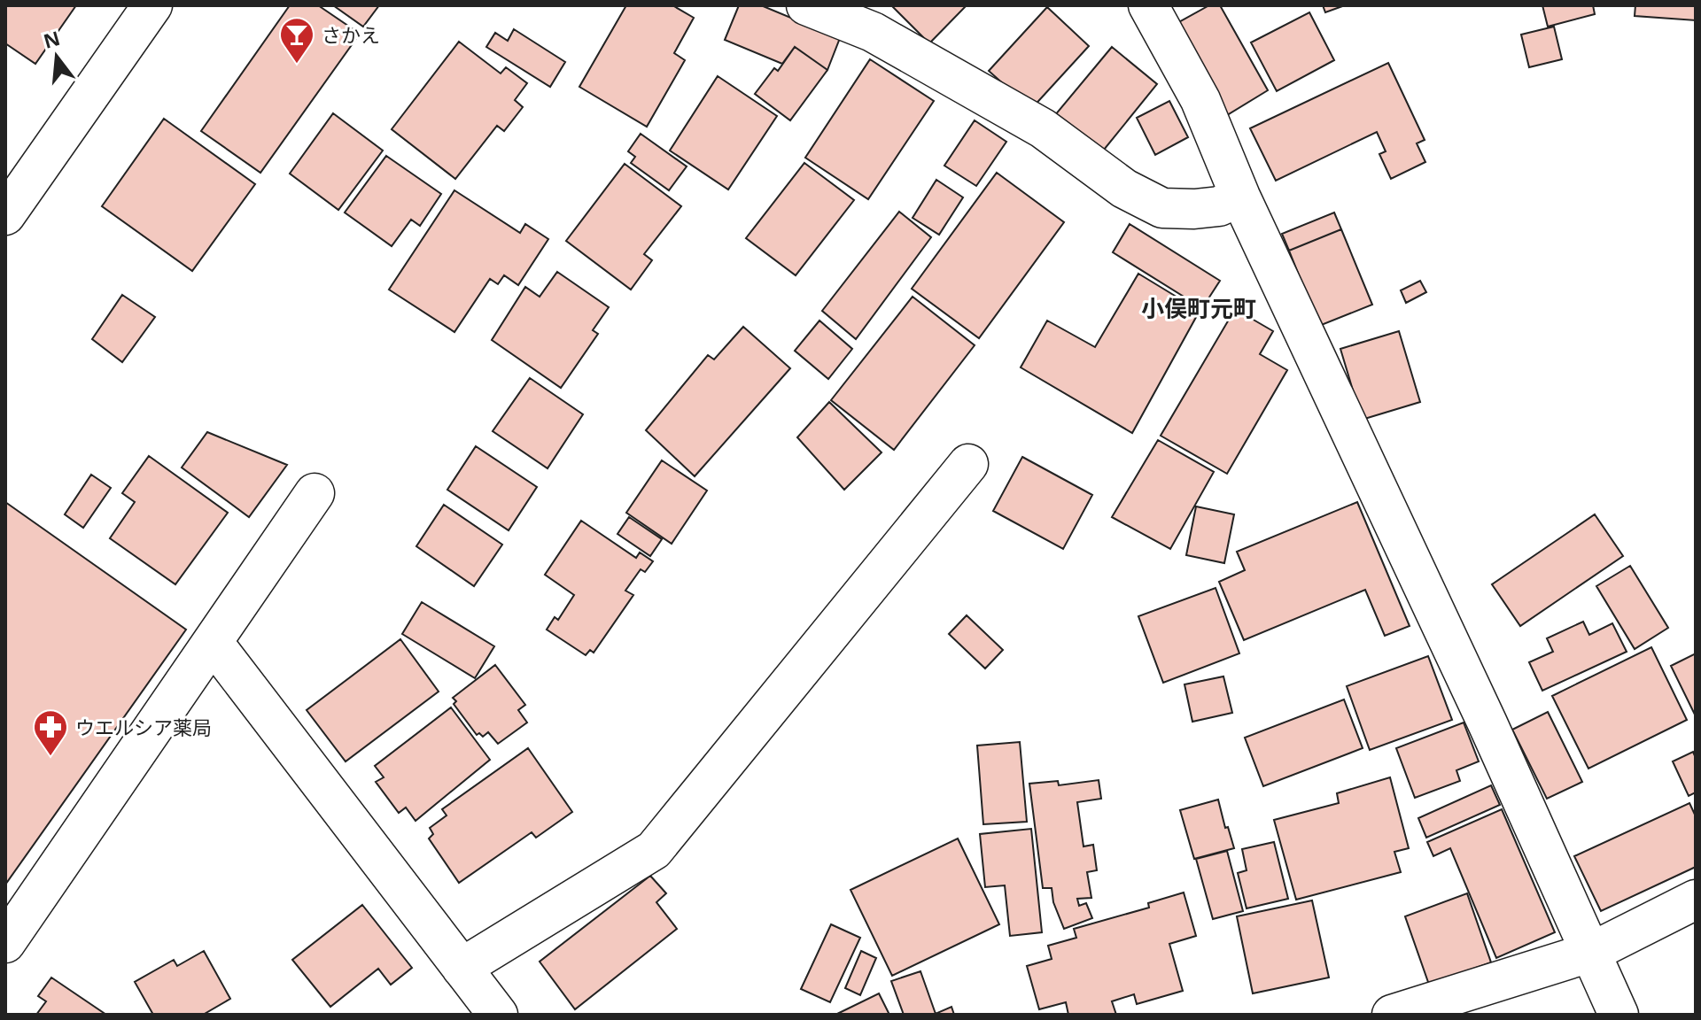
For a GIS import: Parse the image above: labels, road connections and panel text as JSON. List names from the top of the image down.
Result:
{
  "districts": ["小俣町元町"],
  "places": {
    "bar": ["さかえ"],
    "pharmacy": ["ウエルシア薬局"]
  },
  "north": "top"
}
